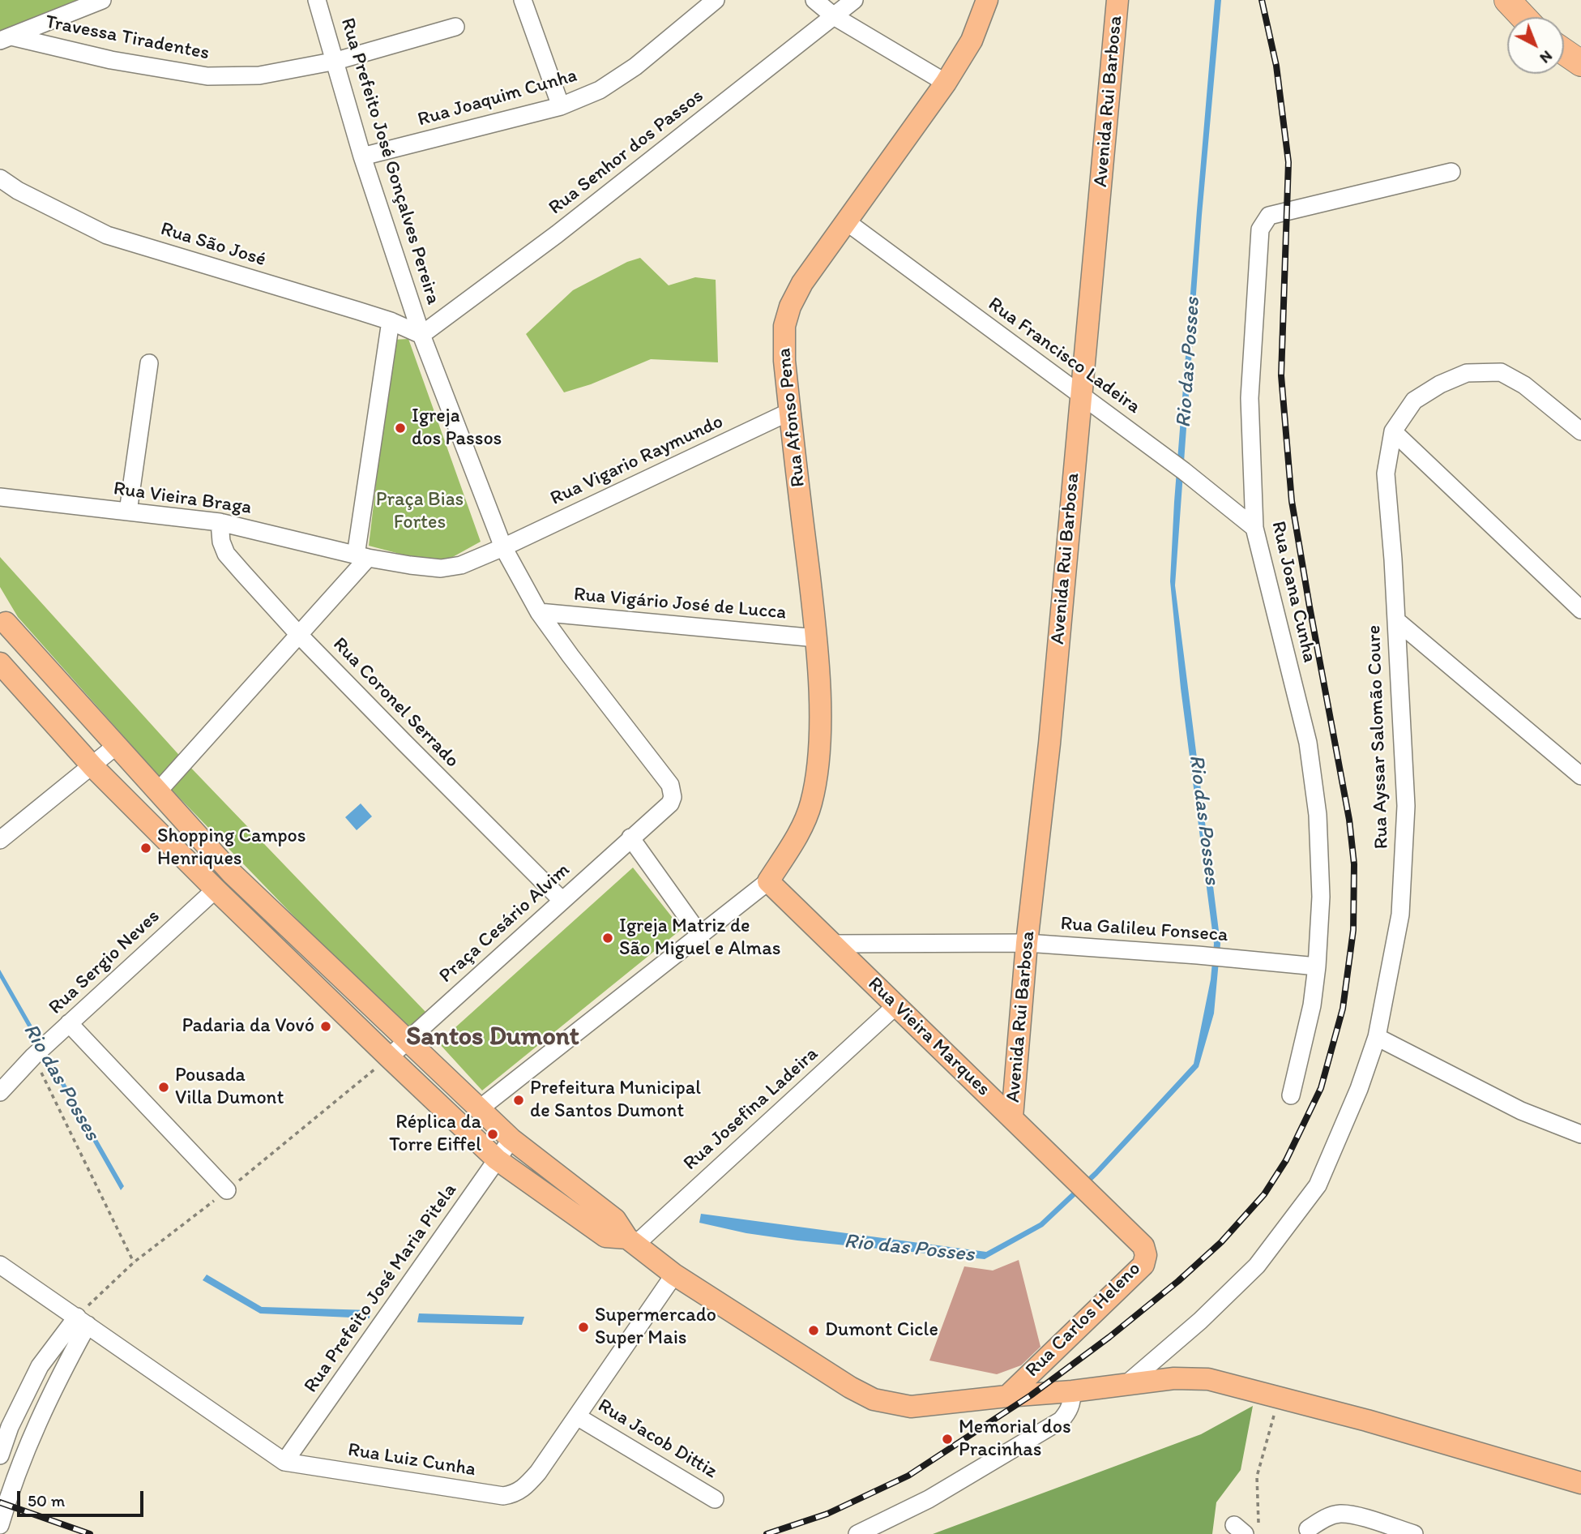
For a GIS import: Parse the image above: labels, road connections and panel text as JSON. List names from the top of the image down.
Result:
{
  "streets": {
    "main road": [
      "Avenida Rui Barbosa",
      "Rua Afonso Pena",
      "Rua Vieira Marques",
      "Rua Carlos Heleno"
    ],
    "street": [
      "Travessa Tiradentes",
      "Rua Joaquim Cunha",
      "Rua Senhor dos Passos",
      "Rua Prefeito José Gonçalves Pereira",
      "Rua São José",
      "Rua Francisco Ladeira",
      "Rua Vigario Raymundo",
      "Rua Vieira Braga",
      "Rua Joana Cunha",
      "Rua Vigário José de Lucca",
      "Rua Coronel Serrado",
      "Rua Ayssar Salomão Coure",
      "Praça Cesário Alvim",
      "Rua Galileu Fonseca",
      "Rua Sergio Neves",
      "Rua Josefina Ladeira",
      "Rua Prefeito José Maria Pitela",
      "Rua Jacob Dittiz",
      "Rua Luiz Cunha"
    ]
  },
  "crossings": [
    ["Travessa Tiradentes", "Rua Prefeito José Gonçalves Pereira"],
    ["Rua Joaquim Cunha", "Rua Prefeito José Gonçalves Pereira"],
    ["Avenida Rui Barbosa", "Rua Francisco Ladeira"],
    ["Avenida Rui Barbosa", "Rua Galileu Fonseca"],
    ["Avenida Rui Barbosa", "Rua Vieira Marques"],
    ["Rua Senhor dos Passos", "Rua Prefeito José Gonçalves Pereira"],
    ["Rua Senhor dos Passos", "Rua São José"],
    ["Rua Prefeito José Gonçalves Pereira", "Rua São José"],
    ["Rua Francisco Ladeira", "Rua Afonso Pena"],
    ["Rua Francisco Ladeira", "Rua Joana Cunha"],
    ["Rua Afonso Pena", "Rua Vigario Raymundo"],
    ["Rua Afonso Pena", "Rua Vigário José de Lucca"],
    ["Rua Afonso Pena", "Rua Vieira Marques"],
    ["Rua Vieira Braga", "Rua Coronel Serrado"],
    ["Rua Joana Cunha", "Rua Galileu Fonseca"],
    ["Rua Vigário José de Lucca", "Praça Cesário Alvim"],
    ["Rua Coronel Serrado", "Praça Cesário Alvim"],
    ["Rua Galileu Fonseca", "Rua Vieira Marques"],
    ["Rua Vieira Marques", "Rua Josefina Ladeira"],
    ["Rua Vieira Marques", "Rua Carlos Heleno"],
    ["Rua Prefeito José Maria Pitela", "Rua Luiz Cunha"],
    ["Rua Jacob Dittiz", "Rua Luiz Cunha"]
  ],
  "districts": ["Santos Dumont"],
  "water": ["Rio das Posses"],
  "parks": ["Praça Bias Fortes"],
  "places": [
    "Igreja dos Passos",
    "Shopping Campos Henriques",
    "Igreja Matriz de São Miguel e Almas",
    "Padaria da Vovó",
    "Pousada Villa Dumont",
    "Prefeitura Municipal de Santos Dumont",
    "Réplica da Torre Eiffel",
    "Supermercado Super Mais",
    "Dumont Cicle",
    "Memorial dos Pracinhas"
  ],
  "scale_bar": "50 m",
  "north": "bottom right"
}
